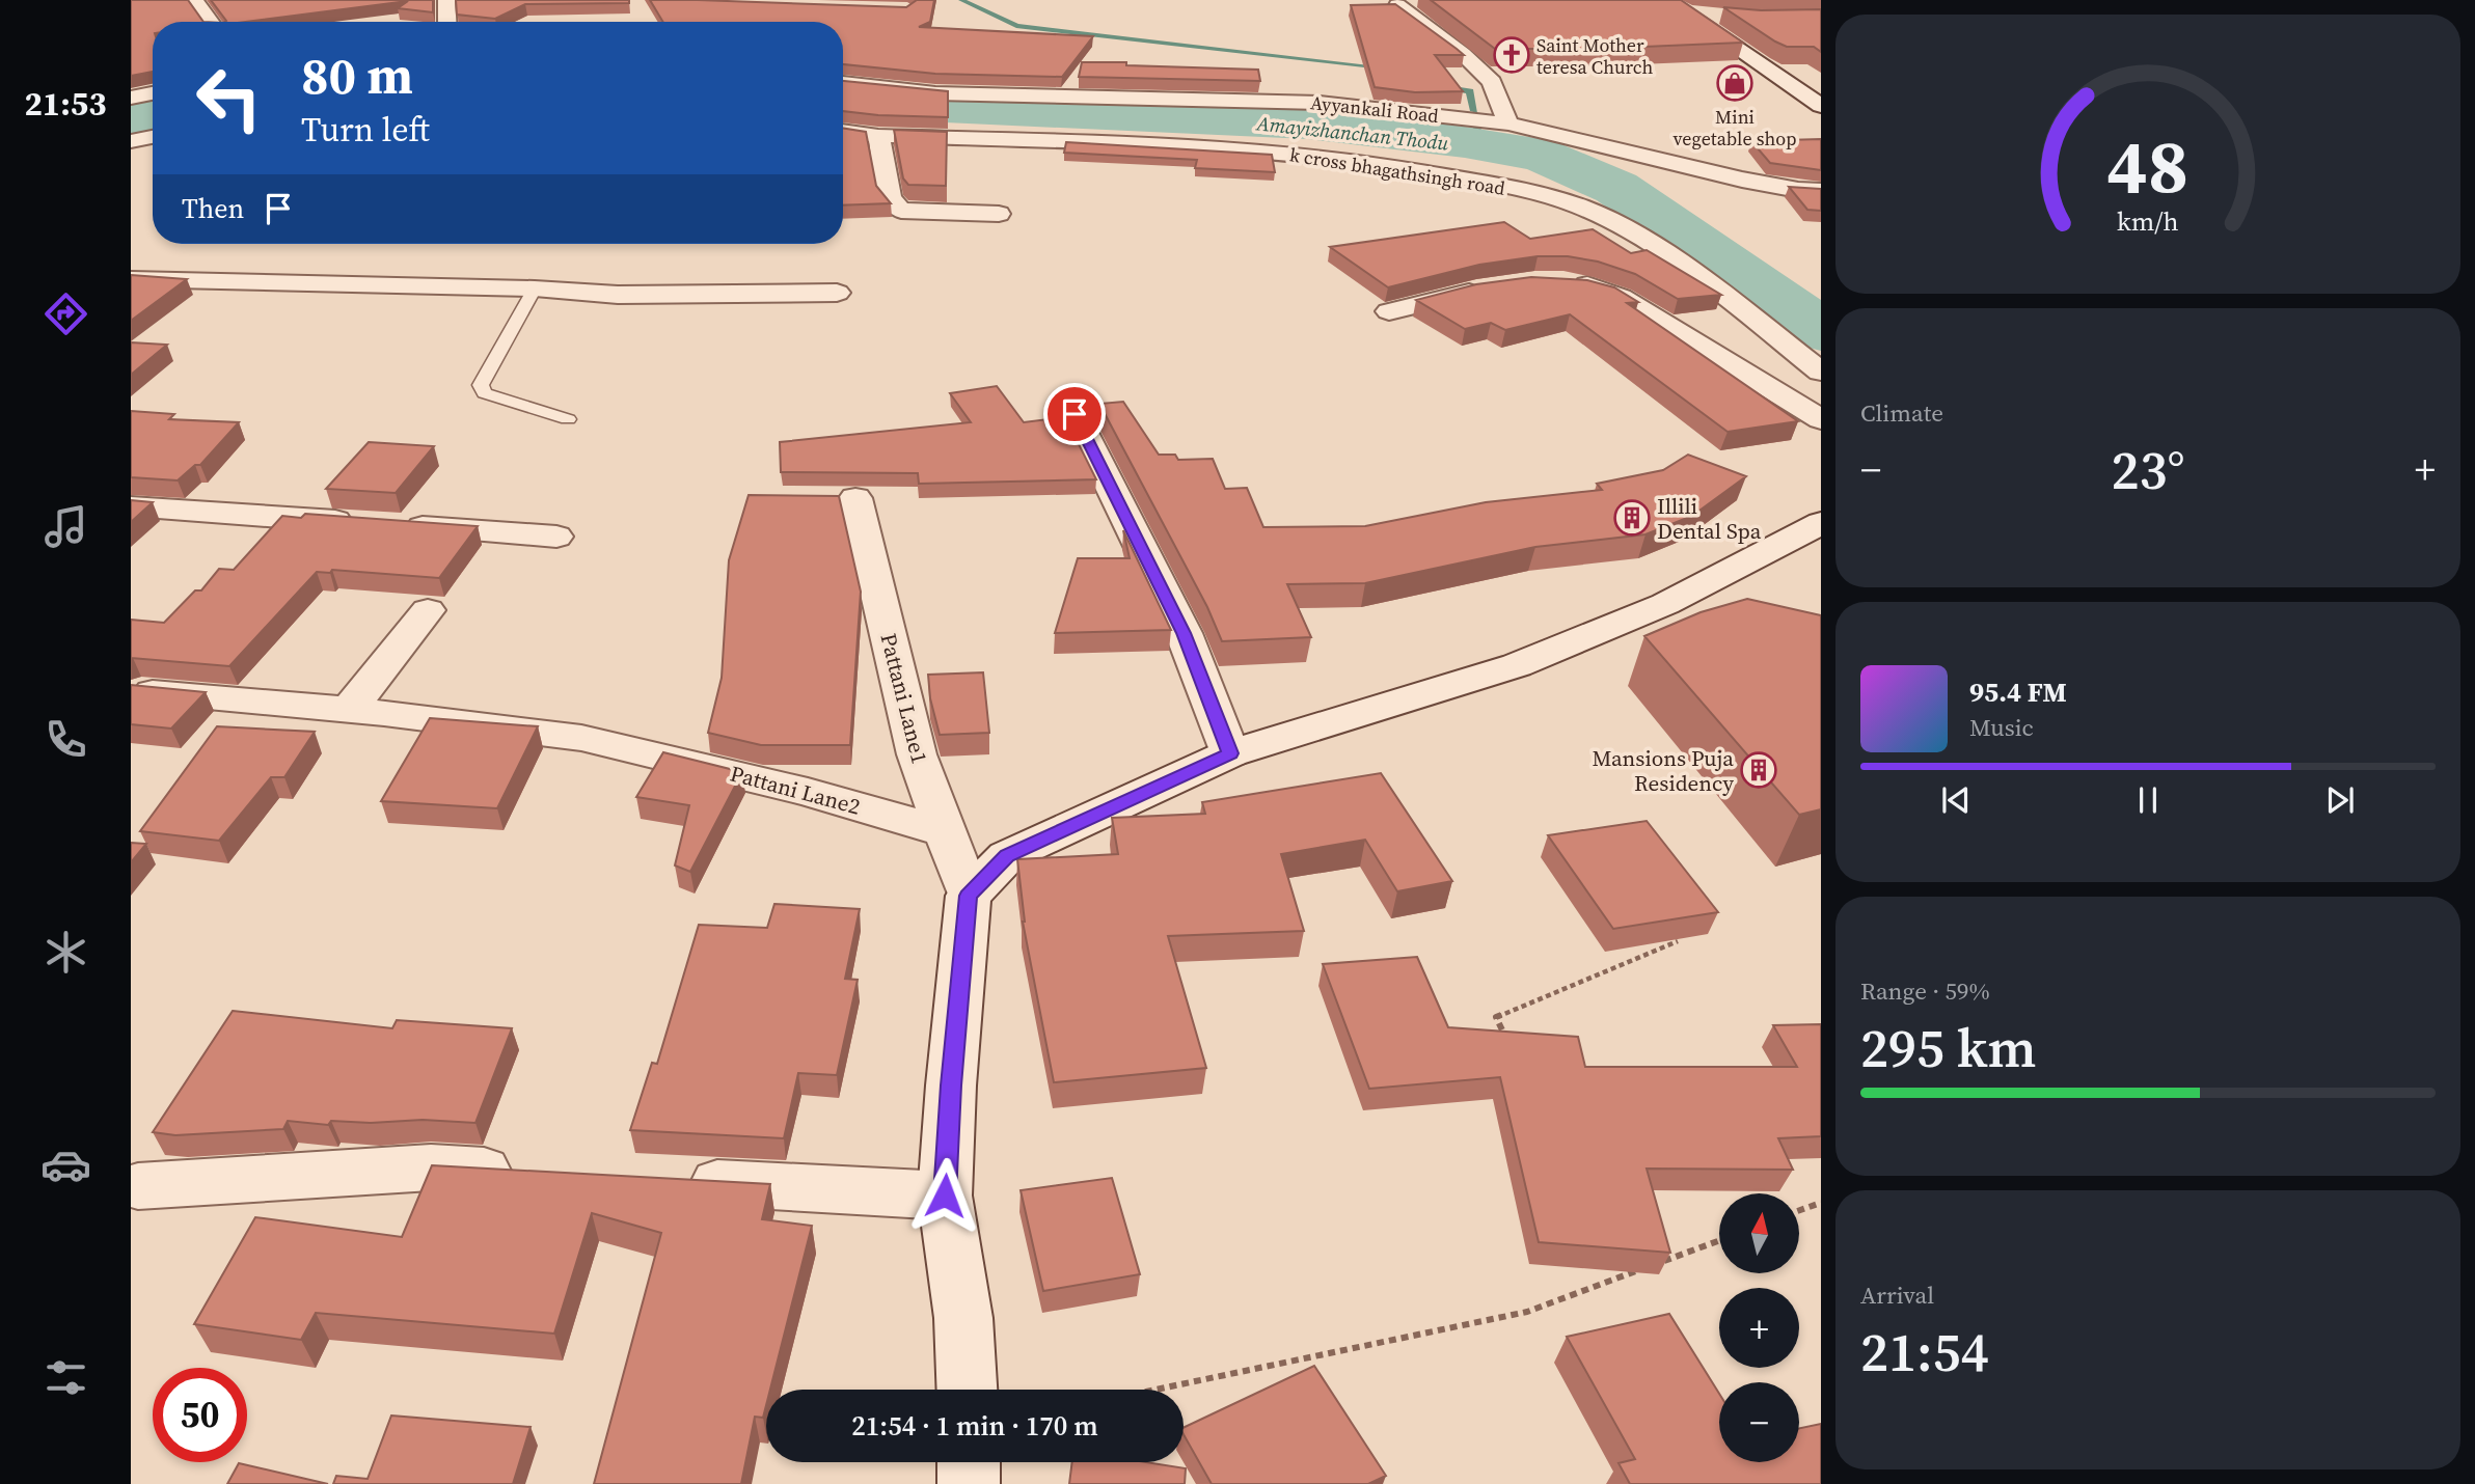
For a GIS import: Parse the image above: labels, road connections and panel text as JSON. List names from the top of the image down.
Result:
{
  "streets": {
    "street": [
      "Ayyankali Road",
      "k cross bhagathsingh road",
      "Pattani Lane1",
      "Pattani Lane2"
    ]
  },
  "crossings": [
    ["Pattani Lane1", "Pattani Lane2"]
  ],
  "water": ["Amayizhanchan Thodu"],
  "places": {
    "church": ["Saint Mother teresa Church"],
    "shop": ["Mini vegetable shop"],
    "building": ["Illili Dental Spa", "Mansions Puja Residency"]
  },
  "north": "top",
  "page": {
    "tabs": "21:53",
    "turn": ["80 m", "Turn left"],
    "then": "Then",
    "tile": [
      "Climate",
      ["Range · 59%", "295 km"],
      ["Arrival", "21:54"]
    ],
    "heat": ["−", "23°", "+"],
    "song": ["95.4 FM", "Music"],
    "map_buttons": ["+", "−"],
    "limit": "50",
    "trip": "21:54 · 1 min · 170 m",
    "gauge": ["48", "km/h"]
  }
}
